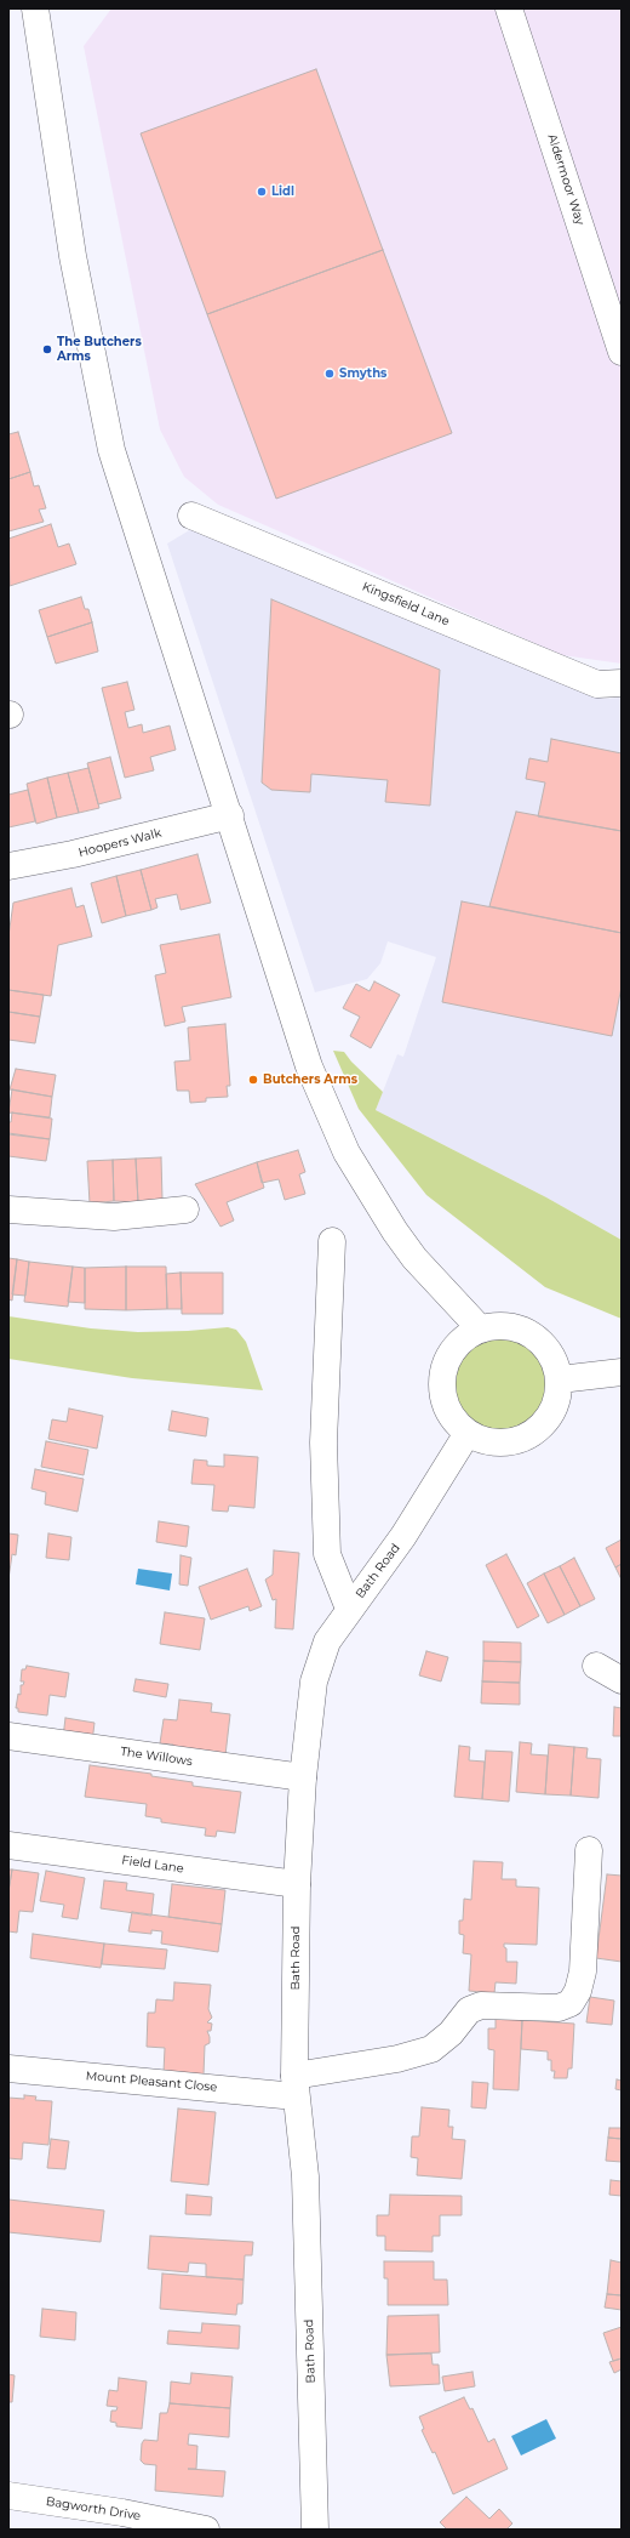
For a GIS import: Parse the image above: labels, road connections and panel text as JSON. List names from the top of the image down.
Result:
{
  "streets": {
    "street": [
      "Aldermoor Way",
      "Kingsfield Lane",
      "Hoopers Walk",
      "Bath Road",
      "The Willows",
      "Field Lane",
      "Mount Pleasant Close",
      "Bagworth Drive"
    ]
  },
  "crossings": [
    ["Bath Road", "The Willows"],
    ["Bath Road", "Field Lane"],
    ["Bath Road", "Mount Pleasant Close"]
  ],
  "places": [
    "Lidl",
    "The Butchers Arms",
    "Smyths",
    "Butchers Arms"
  ]
}
